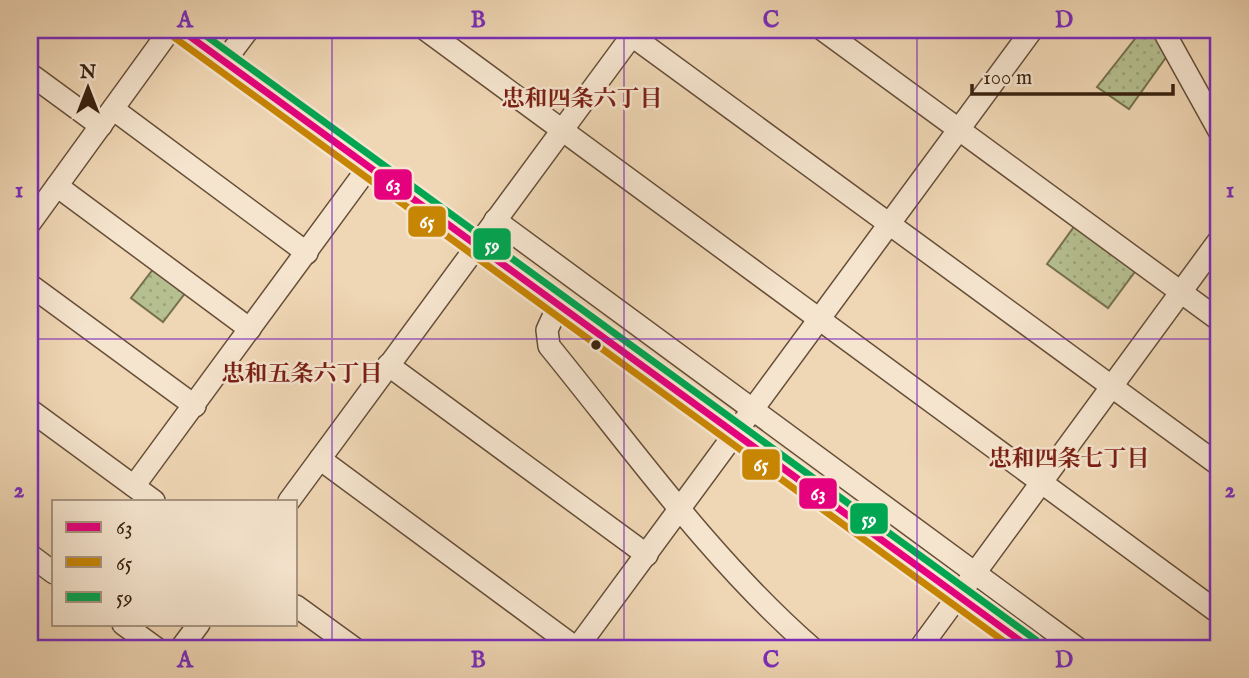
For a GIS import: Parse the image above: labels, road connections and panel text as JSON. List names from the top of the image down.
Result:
{
  "districts": ["忠和四条六丁目", "忠和五条六丁目", "忠和四条七丁目"],
  "lines": ["transit line 63", "transit line 59", "transit line 65"],
  "legend": ["63", "65", "59"],
  "scale_bar": "100 m",
  "north": "top",
  "grid": {
    "columns": [
      "A",
      "B",
      "C",
      "D"
    ],
    "rows": ["1", "2"]
  }
}
